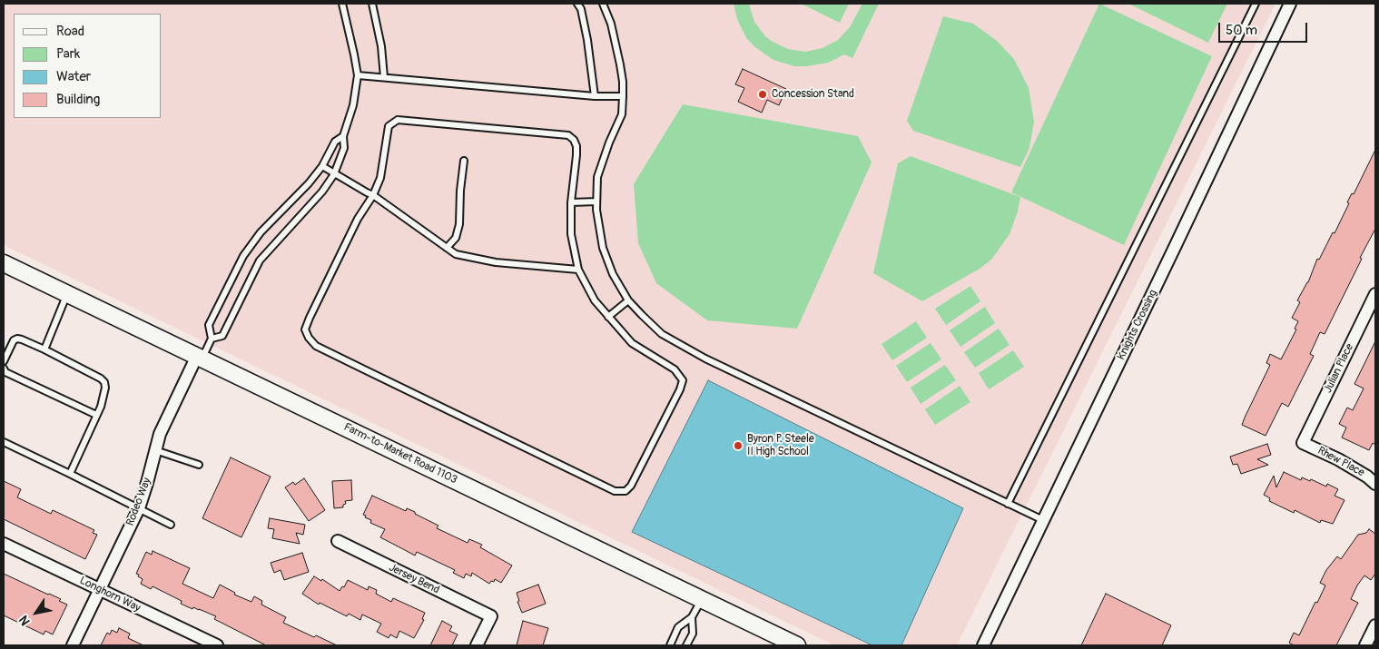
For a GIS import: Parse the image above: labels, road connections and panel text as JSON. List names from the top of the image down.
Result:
{
  "streets": {
    "main road": ["Farm-to-Market Road 1103"],
    "street": [
      "Knights Crossing",
      "Julian Place",
      "Rhew Place",
      "Rodeo Way",
      "Jersey Bend",
      "Longhorn Way"
    ]
  },
  "crossings": [
    ["Julian Place", "Rhew Place"],
    ["Farm-to-Market Road 1103", "Rodeo Way"],
    ["Rodeo Way", "Longhorn Way"]
  ],
  "places": ["Concession Stand", "Byron P. Steele II High School"],
  "legend": [
    "Road",
    "Park",
    "Water",
    "Building"
  ],
  "scale_bar": "50 m",
  "north": "bottom left"
}
